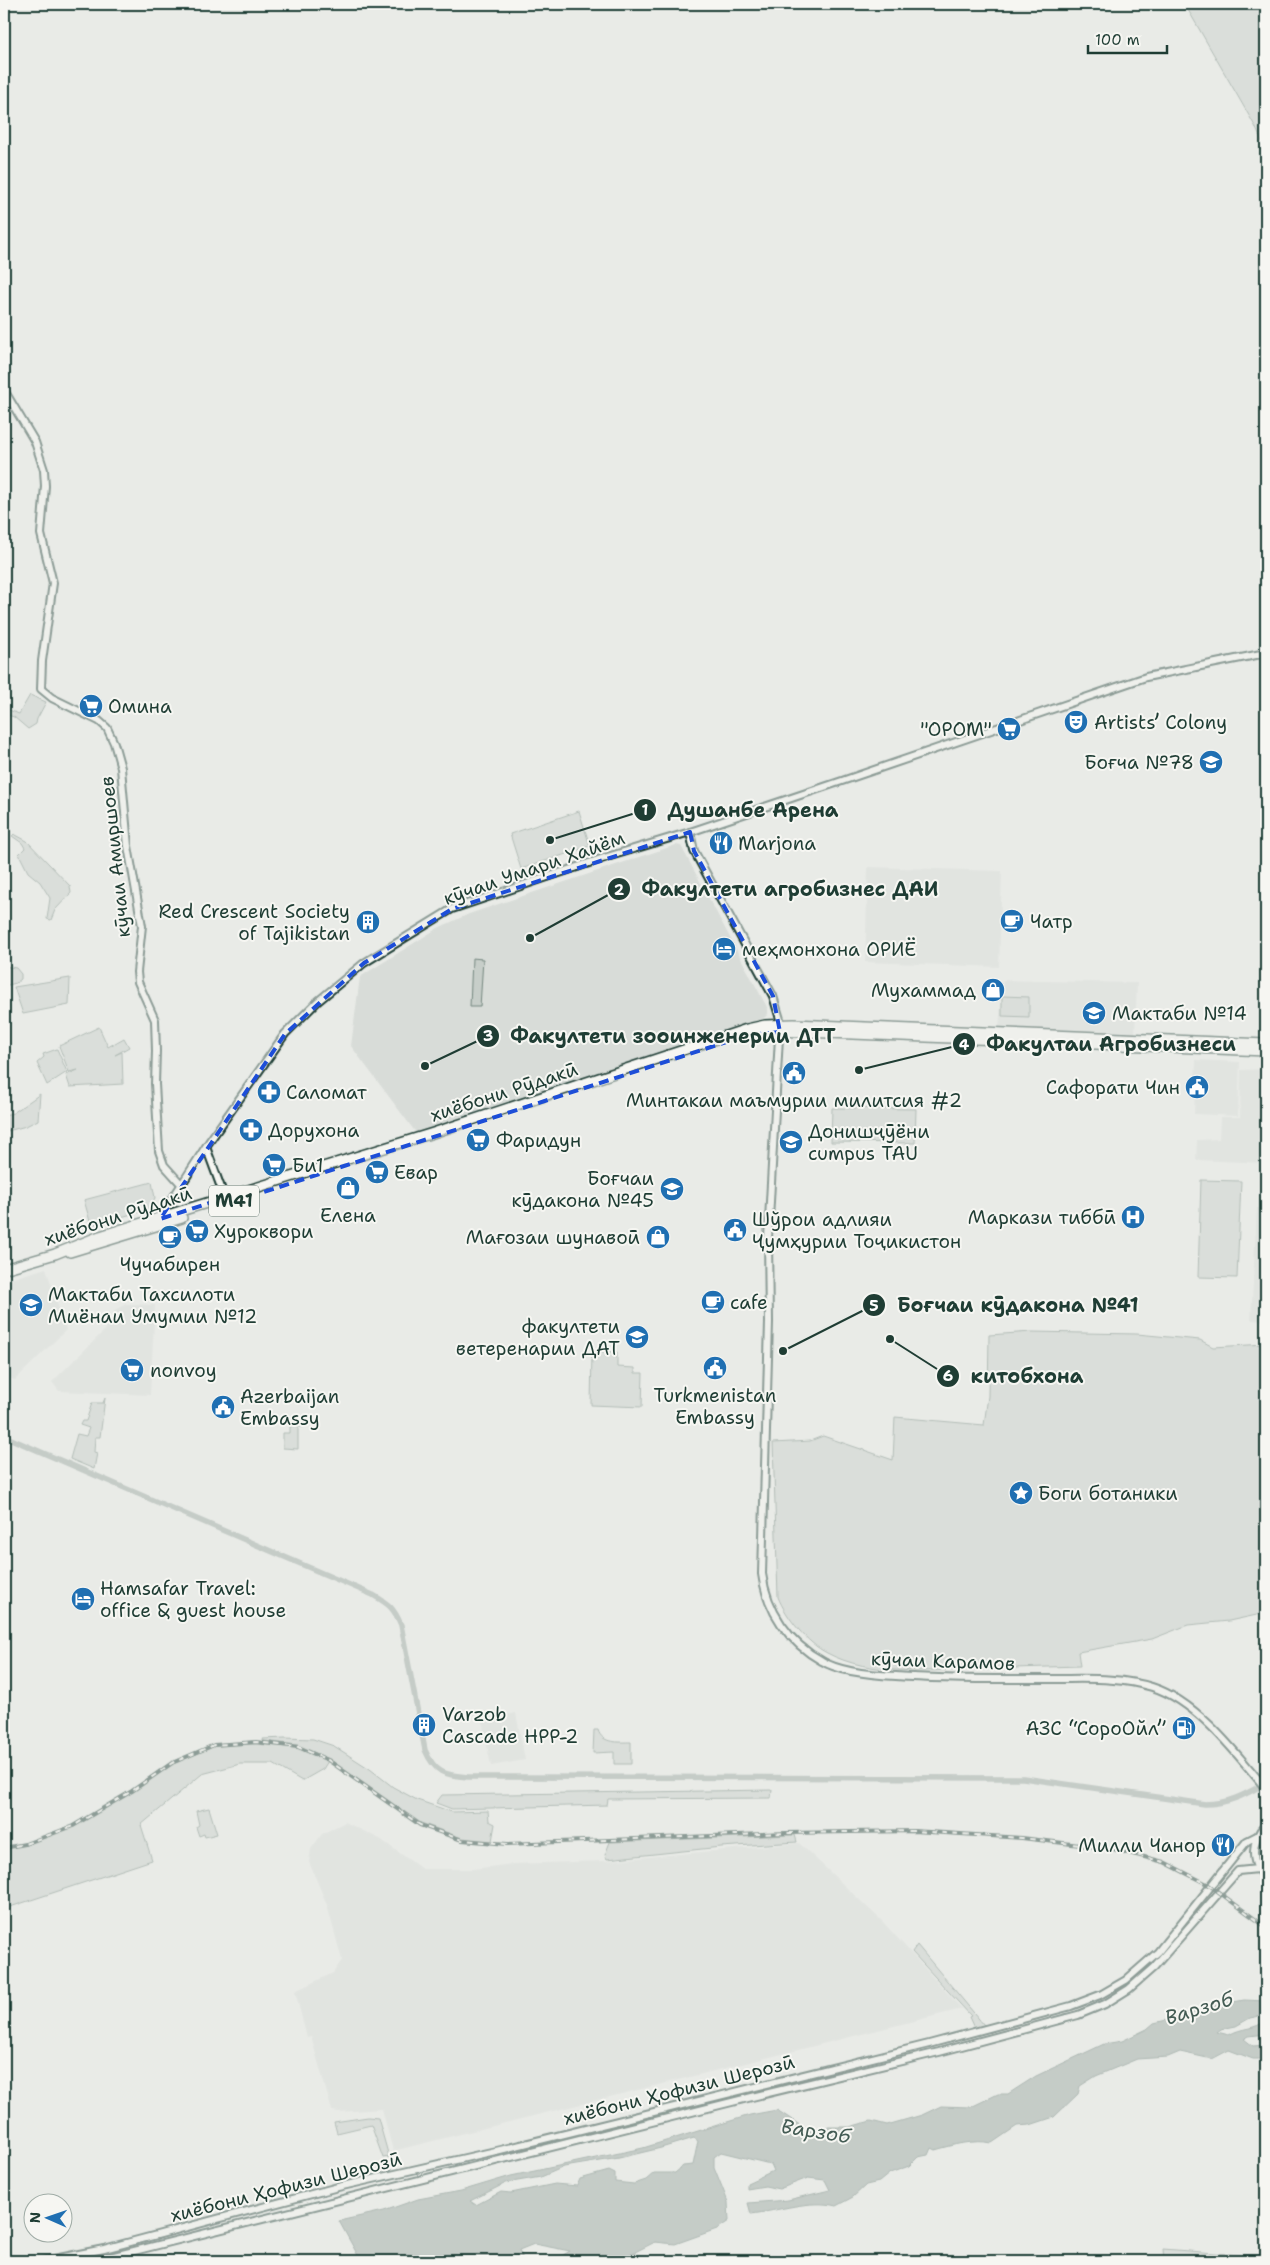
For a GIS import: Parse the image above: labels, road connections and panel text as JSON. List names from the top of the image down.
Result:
{
  "streets": {
    "highway": ["хиёбони Рӯдакӣ", "M41"],
    "main road": [
      "кӯчаи Амиршоев",
      "кӯчаи Умари Хайём",
      "кӯчаи Карамов",
      "хиёбони Ҳофизи Шерозӣ"
    ]
  },
  "crossings": [
    ["кӯчаи Амиршоев", "кӯчаи Умари Хайём"],
    ["кӯчаи Умари Хайём", "хиёбони Рӯдакӣ"],
    ["кӯчаи Умари Хайём", "M41"],
    ["кӯчаи Умари Хайём", "кӯчаи Карамов"],
    ["хиёбони Рӯдакӣ", "M41"],
    ["M41", "кӯчаи Карамов"]
  ],
  "water": ["Варзоб"],
  "places": {
    "supermarket": [
      "Омина",
      "\"OPOM\"",
      "Фаридун",
      "Би1",
      "Евар",
      "Хуроквори",
      "nonvoy"
    ],
    "theatre": ["Artists’ Colony"],
    "school or university": [
      "Боғча №78",
      "Мактаби №14",
      "Донишҷӯёни cumpus TAU",
      "Боғчаи кӯдакона №45",
      "Мактаби Тахсилоти Миёнаи Умумии №12",
      "факултети ветеренарии ДАТ"
    ],
    "other": [
      "Душанбе Арена",
      "Факултети агробизнес ДАИ",
      "Факултети зооинженерии ДТТ",
      "Факултаи Агробизнеси",
      "китобхона",
      "Боғчаи кӯдакона №41"
    ],
    "restaurant": ["Marjona", "Милли Чанор"],
    "cafe": ["Чатр", "Чучабирен", "cafe"],
    "building": ["Red Crescent Society of Tajikistan", "Varzob Cascade HPP-2"],
    "hotel": ["меҳмонхона ОРИЁ", "Hamsafar Travel: office & guest house"],
    "shop": ["Мухаммад", "Елена", "Мағозаи шунавоӣ"],
    "public building": [
      "Минтакаи маъмурии милитсия #2",
      "Сафорати Чин",
      "Шўрои адлияи Ҷумҳурии Тоҷикистон",
      "Turkmenistan Embassy",
      "Azerbaijan Embassy"
    ],
    "pharmacy": ["Саломат", "Дорухона"],
    "hospital": ["Маркази тиббӣ"],
    "place": ["Боги ботаники"],
    "fuel station": ["АЗС “СороОйл”"]
  },
  "scale_bar": "100 m",
  "north": "left"
}
